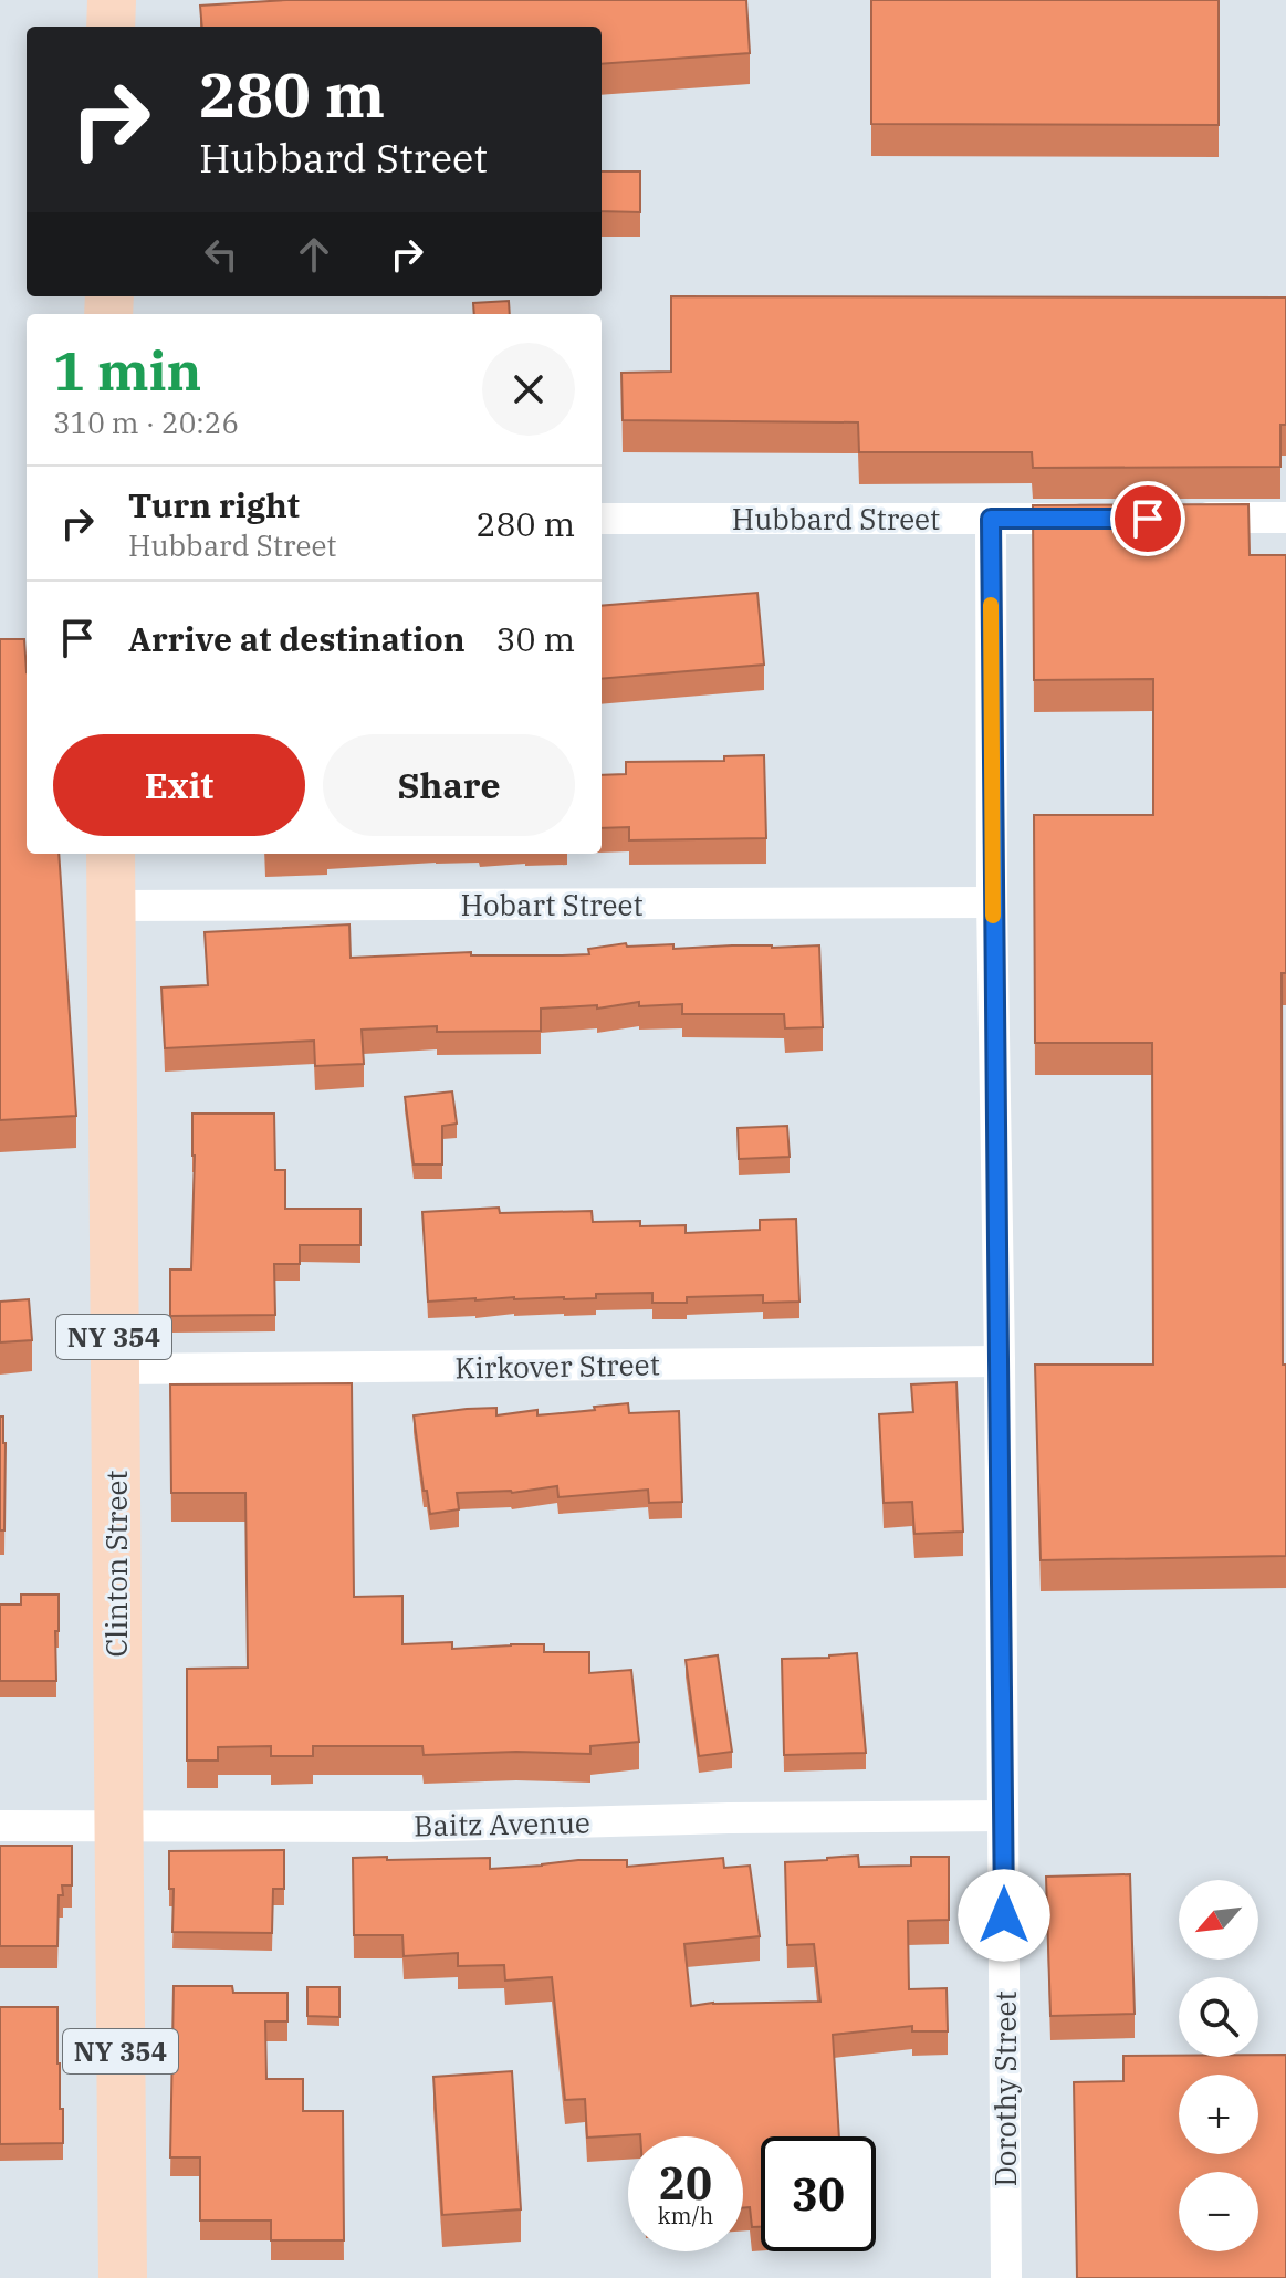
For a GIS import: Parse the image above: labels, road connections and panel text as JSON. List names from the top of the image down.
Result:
{
  "streets": {
    "main road": ["NY 354", "Clinton Street"],
    "street": [
      "Hubbard Street",
      "Hobart Street",
      "Kirkover Street",
      "Baitz Avenue",
      "Dorothy Street"
    ]
  },
  "crossings": [
    ["Hubbard Street", "Dorothy Street"],
    ["Hobart Street", "Clinton Street"],
    ["Hobart Street", "Dorothy Street"],
    ["Kirkover Street", "Clinton Street"],
    ["Kirkover Street", "Dorothy Street"],
    ["Clinton Street", "Baitz Avenue"],
    ["Baitz Avenue", "Dorothy Street"]
  ],
  "north": "bottom left",
  "page": {
    "turn": ["280 m", "Hubbard Street"],
    "heading": ["1 min", "310 m · 20:26"],
    "list": [
      {
        "name": "Turn right",
        "note": "Hubbard Street",
        "value": "280 m"
      },
      {
        "name": "Arrive at destination",
        "value": "30 m"
      }
    ],
    "buttons": ["Exit", "Share"],
    "map_buttons": ["+", "−"],
    "speed": "20 km/h",
    "limit": "30"
  }
}
